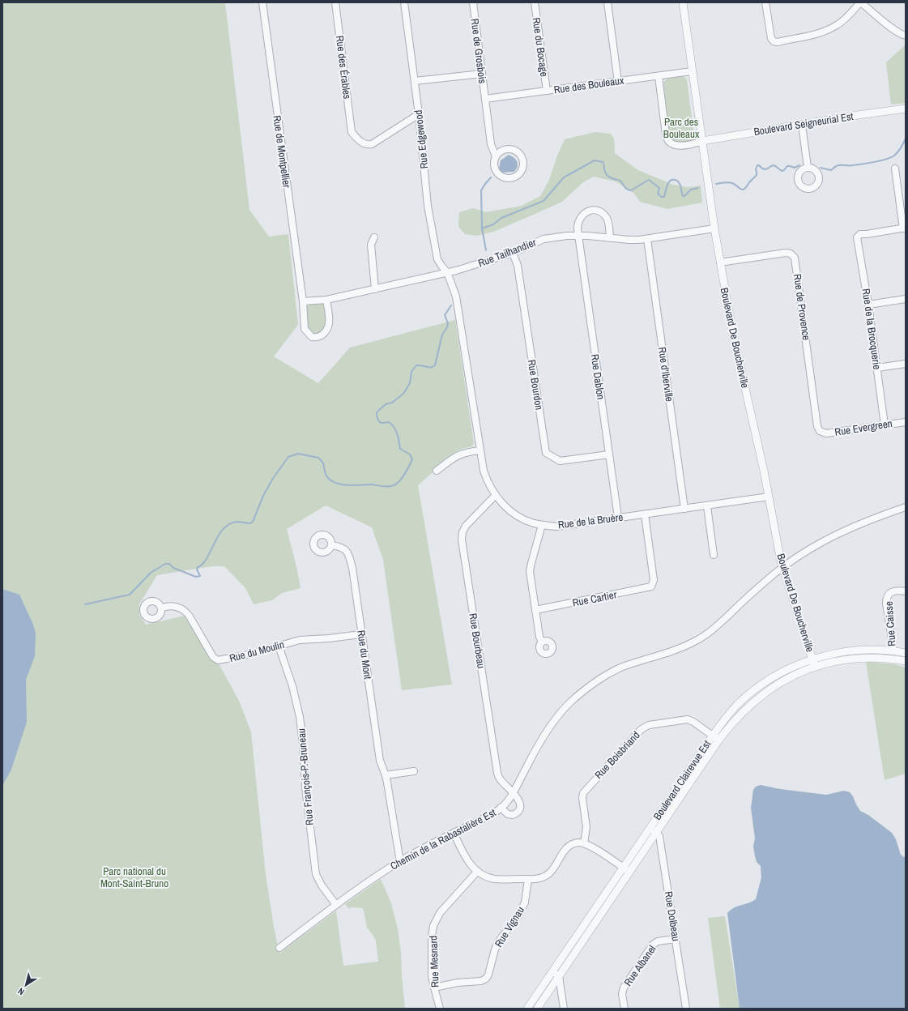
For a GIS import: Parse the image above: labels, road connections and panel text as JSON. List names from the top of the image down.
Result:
{
  "streets": {
    "street": [
      "Rue du Bocage",
      "Rue de Grosbois",
      "Rue des Érables",
      "Rue des Bouleaux",
      "Boulevard Seigneurial Est",
      "Rue Edgewood",
      "Rue de Montpellier",
      "Rue Tailhandier",
      "Rue de Provence",
      "Rue de la Brocquerie",
      "Boulevard De Boucherville",
      "Rue d'Iberville",
      "Rue Dablon",
      "Rue Bourdon",
      "Rue Evergreen",
      "Rue de la Bruère",
      "Rue Cartier",
      "Rue Caisse",
      "Rue Bourbeau",
      "Rue du Moulin",
      "Rue du Mont",
      "Rue Boisbriand",
      "Rue François-P.-Bruneau",
      "Boulevard Clairevue Est",
      "Chemin de la Rabastalière Est",
      "Rue Dolbeau",
      "Rue Vignau",
      "Rue Mesnard",
      "Rue Albanel"
    ]
  },
  "crossings": [
    ["Rue du Bocage", "Rue des Bouleaux"],
    ["Rue de Grosbois", "Rue des Bouleaux"],
    ["Rue des Érables", "Rue Edgewood"],
    ["Rue des Bouleaux", "Boulevard De Boucherville"],
    ["Boulevard Seigneurial Est", "Boulevard De Boucherville"],
    ["Rue Edgewood", "Rue Tailhandier"],
    ["Rue Edgewood", "Rue de la Bruère"],
    ["Rue de Montpellier", "Rue Tailhandier"],
    ["Rue Tailhandier", "Boulevard De Boucherville"],
    ["Rue Tailhandier", "Rue d'Iberville"],
    ["Rue Tailhandier", "Rue Dablon"],
    ["Rue Tailhandier", "Rue Bourdon"],
    ["Rue Tailhandier", "Rue de la Bruère"],
    ["Rue de Provence", "Boulevard De Boucherville"],
    ["Rue de Provence", "Rue Evergreen"],
    ["Rue de la Brocquerie", "Rue Evergreen"],
    ["Boulevard De Boucherville", "Rue de la Bruère"],
    ["Boulevard De Boucherville", "Boulevard Clairevue Est"],
    ["Boulevard De Boucherville", "Chemin de la Rabastalière Est"],
    ["Rue d'Iberville", "Rue de la Bruère"],
    ["Rue Dablon", "Rue Bourdon"],
    ["Rue Dablon", "Rue de la Bruère"],
    ["Rue de la Bruère", "Rue Cartier"],
    ["Rue de la Bruère", "Rue Bourbeau"],
    ["Rue Caisse", "Boulevard Clairevue Est"],
    ["Rue Bourbeau", "Chemin de la Rabastalière Est"],
    ["Rue du Moulin", "Rue du Mont"],
    ["Rue du Moulin", "Rue François-P.-Bruneau"],
    ["Rue du Mont", "Chemin de la Rabastalière Est"],
    ["Rue Boisbriand", "Boulevard Clairevue Est"],
    ["Rue François-P.-Bruneau", "Chemin de la Rabastalière Est"],
    ["Boulevard Clairevue Est", "Rue Dolbeau"],
    ["Rue Dolbeau", "Rue Albanel"],
    ["Rue Vignau", "Rue Mesnard"]
  ],
  "parks": ["Parc des Bouleaux", "Parc national du Mont-Saint-Bruno"],
  "north": "bottom left"
}
